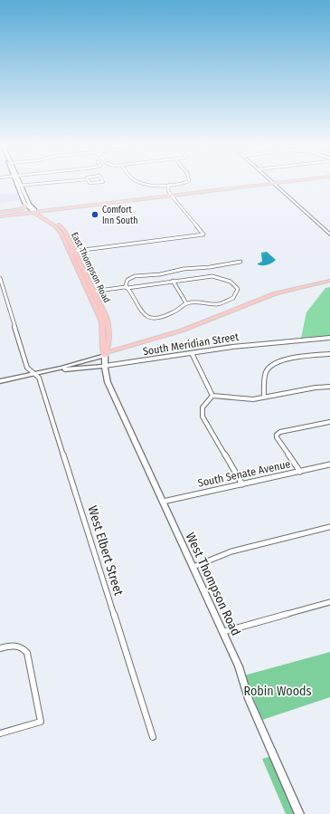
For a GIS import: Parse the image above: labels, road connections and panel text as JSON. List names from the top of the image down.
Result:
{
  "streets": {
    "main road": ["East Thompson Road", "South Meridian Street", "West Thompson Road"],
    "street": ["South Senate Avenue", "West Elbert Street"]
  },
  "crossings": [
    ["East Thompson Road", "South Meridian Street"],
    ["East Thompson Road", "West Thompson Road"],
    ["South Meridian Street", "West Elbert Street"],
    ["South Meridian Street", "West Thompson Road"],
    ["South Senate Avenue", "West Thompson Road"]
  ],
  "parks": ["Robin Woods"],
  "places": ["Comfort Inn South"]
}
